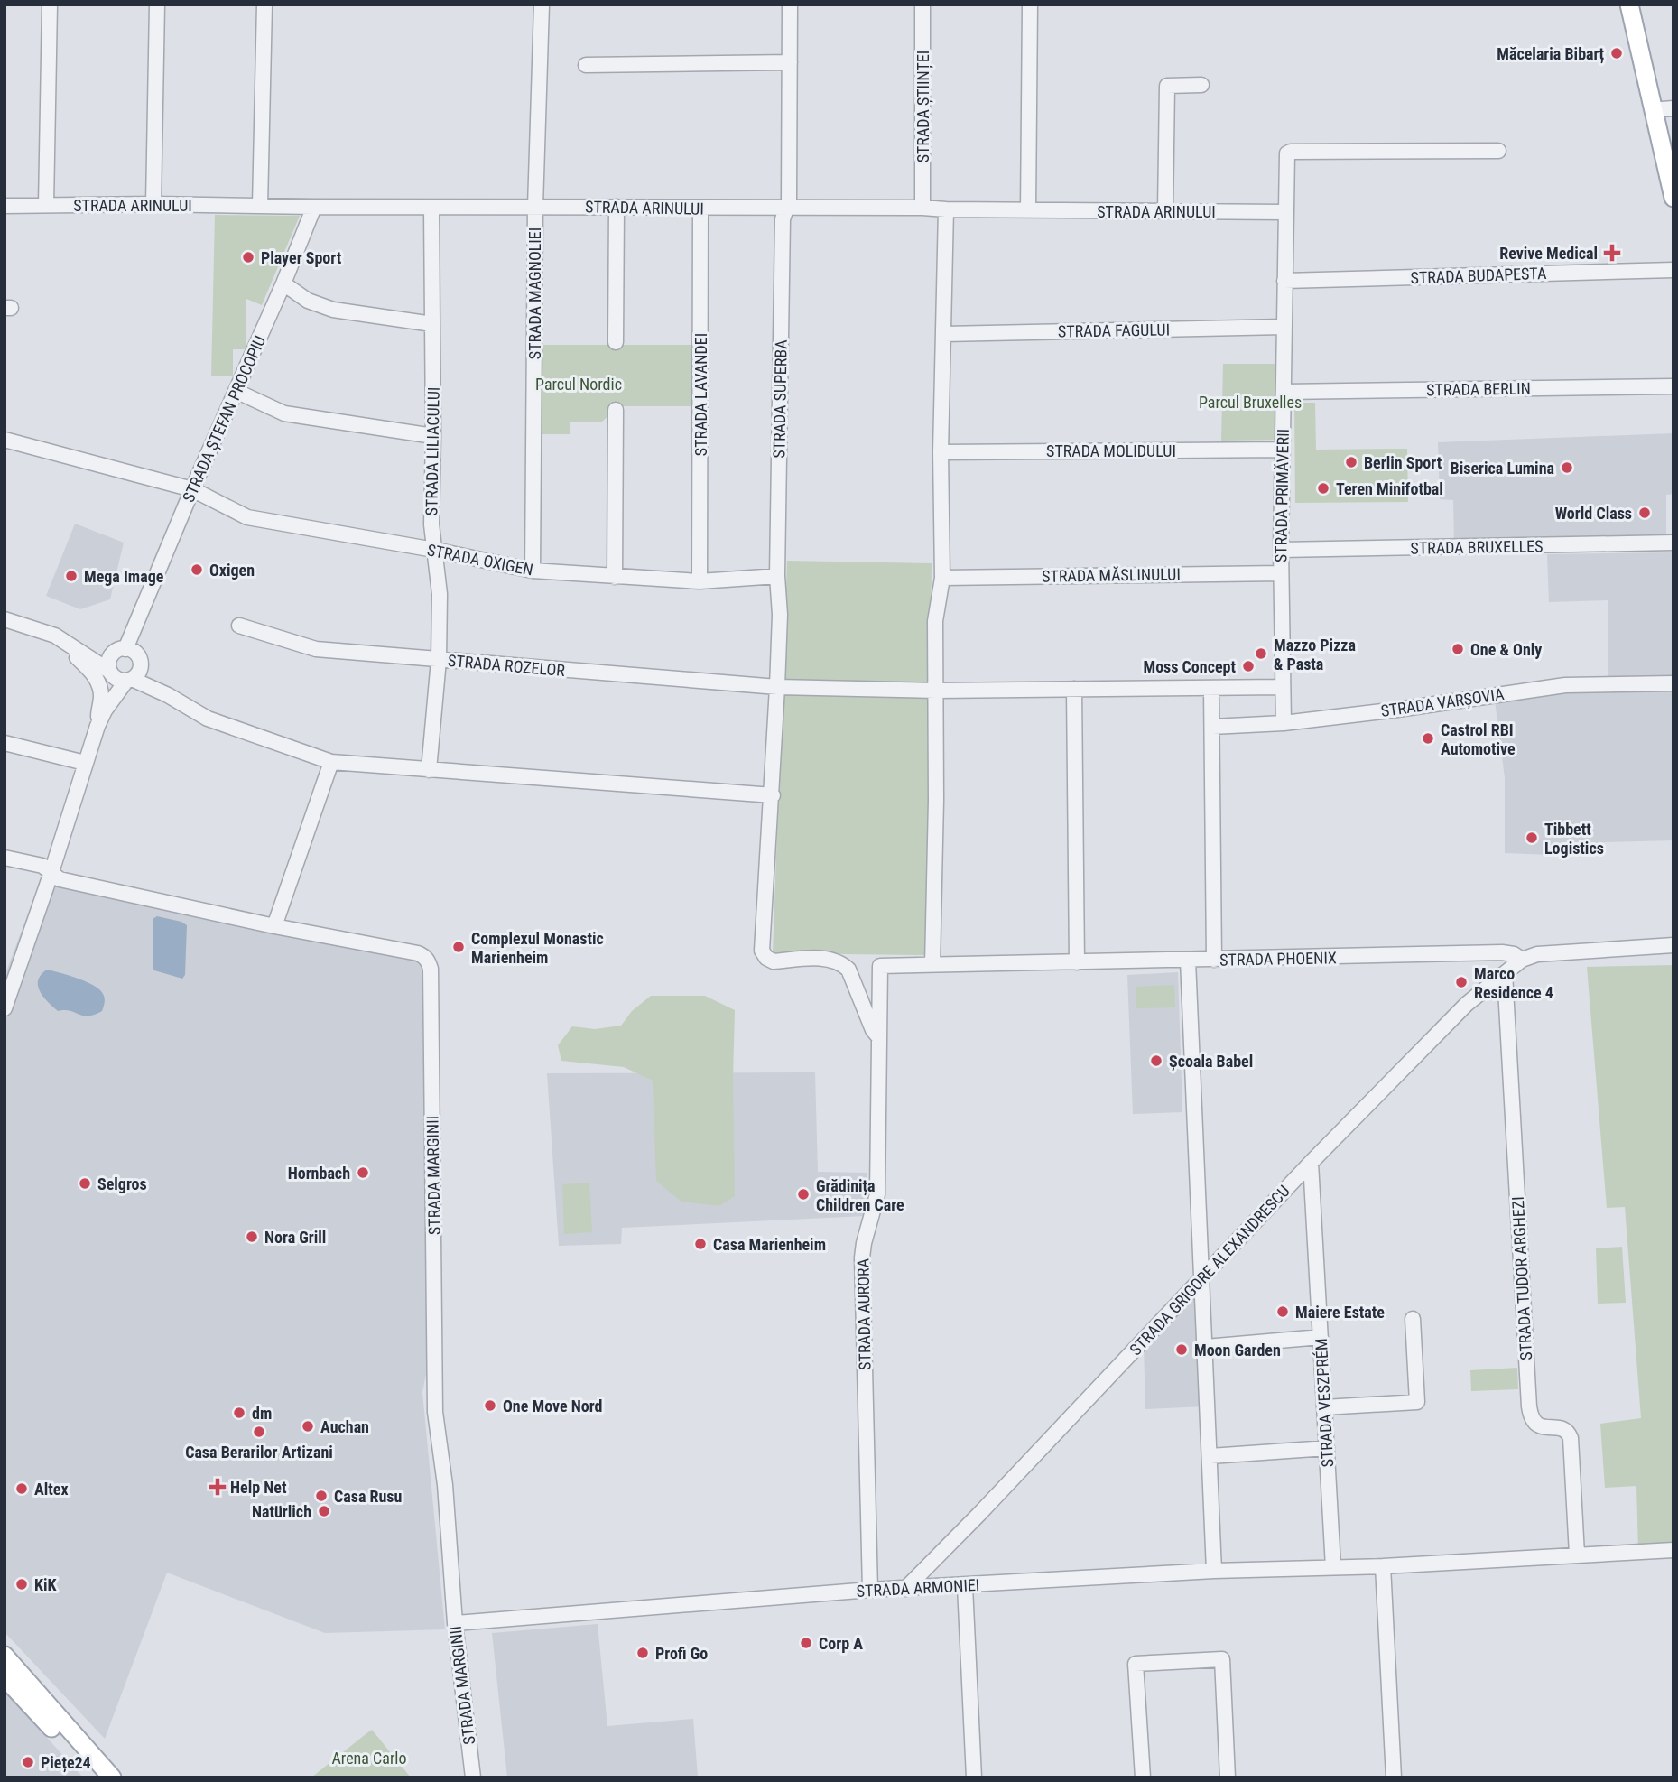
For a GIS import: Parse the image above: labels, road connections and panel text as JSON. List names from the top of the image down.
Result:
{
  "streets": {
    "street": [
      "STRADA ȘTIINȚEI",
      "STRADA ARINULUI",
      "STRADA BUDAPESTA",
      "STRADA MAGNOLIEI",
      "STRADA FAGULUI",
      "STRADA BERLIN",
      "STRADA LAVANDEI",
      "STRADA SUPERBA",
      "STRADA ȘTEFAN PROCOPIU",
      "STRADA MOLIDULUI",
      "STRADA LILIACULUI",
      "STRADA PRIMĂVERII",
      "STRADA BRUXELLES",
      "STRADA OXIGEN",
      "STRADA MĂSLINULUI",
      "STRADA ROZELOR",
      "STRADA VARȘOVIA",
      "STRADA PHOENIX",
      "STRADA MARGINII",
      "STRADA GRIGORE ALEXANDRESCU",
      "STRADA TUDOR ARGHEZI",
      "STRADA AURORA",
      "STRADA VESZPRÉM",
      "STRADA ARMONIEI"
    ]
  },
  "crossings": [
    ["STRADA ȘTIINȚEI", "STRADA ARINULUI"],
    ["STRADA ARINULUI", "STRADA MAGNOLIEI"],
    ["STRADA ARINULUI", "STRADA LAVANDEI"],
    ["STRADA ARINULUI", "STRADA SUPERBA"],
    ["STRADA ARINULUI", "STRADA ȘTEFAN PROCOPIU"],
    ["STRADA ARINULUI", "STRADA LILIACULUI"],
    ["STRADA ARINULUI", "STRADA PRIMĂVERII"],
    ["STRADA BUDAPESTA", "STRADA PRIMĂVERII"],
    ["STRADA MAGNOLIEI", "STRADA OXIGEN"],
    ["STRADA FAGULUI", "STRADA PRIMĂVERII"],
    ["STRADA BERLIN", "STRADA PRIMĂVERII"],
    ["STRADA LAVANDEI", "STRADA OXIGEN"],
    ["STRADA SUPERBA", "STRADA OXIGEN"],
    ["STRADA SUPERBA", "STRADA ROZELOR"],
    ["STRADA SUPERBA", "STRADA AURORA"],
    ["STRADA ȘTEFAN PROCOPIU", "STRADA OXIGEN"],
    ["STRADA MOLIDULUI", "STRADA PRIMĂVERII"],
    ["STRADA LILIACULUI", "STRADA OXIGEN"],
    ["STRADA LILIACULUI", "STRADA ROZELOR"],
    ["STRADA PRIMĂVERII", "STRADA BRUXELLES"],
    ["STRADA PRIMĂVERII", "STRADA MĂSLINULUI"],
    ["STRADA PRIMĂVERII", "STRADA VARȘOVIA"],
    ["STRADA PHOENIX", "STRADA GRIGORE ALEXANDRESCU"],
    ["STRADA PHOENIX", "STRADA AURORA"],
    ["STRADA MARGINII", "STRADA ARMONIEI"],
    ["STRADA GRIGORE ALEXANDRESCU", "STRADA TUDOR ARGHEZI"],
    ["STRADA GRIGORE ALEXANDRESCU", "STRADA VESZPRÉM"],
    ["STRADA GRIGORE ALEXANDRESCU", "STRADA ARMONIEI"],
    ["STRADA TUDOR ARGHEZI", "STRADA ARMONIEI"],
    ["STRADA AURORA", "STRADA ARMONIEI"],
    ["STRADA VESZPRÉM", "STRADA ARMONIEI"]
  ],
  "parks": ["Parcul Nordic", "Parcul Bruxelles", "Arena Carlo"],
  "places": {
    "other": [
      "Măcelaria Bibarț",
      "Player Sport",
      "Berlin Sport",
      "Biserica Lumina",
      "Teren Minifotbal",
      "World Class",
      "Oxigen",
      "Mega Image",
      "One & Only",
      "Mazzo Pizza & Pasta",
      "Moss Concept",
      "Castrol RBI Automotive",
      "Tibbett Logistics",
      "Complexul Monastic Marienheim",
      "Marco Residence 4",
      "Școala Babel",
      "Hornbach",
      "Selgros",
      "Grădinița Children Care",
      "Nora Grill",
      "Casa Marienheim",
      "Maiere Estate",
      "Moon Garden",
      "One Move Nord",
      "dm",
      "Auchan",
      "Casa Berarilor Artizani",
      "Altex",
      "Casa Rusu",
      "Natürlich",
      "KiK",
      "Corp A",
      "Profi Go",
      "Piețe24"
    ],
    "health": ["Revive Medical", "Help Net"]
  }
}
